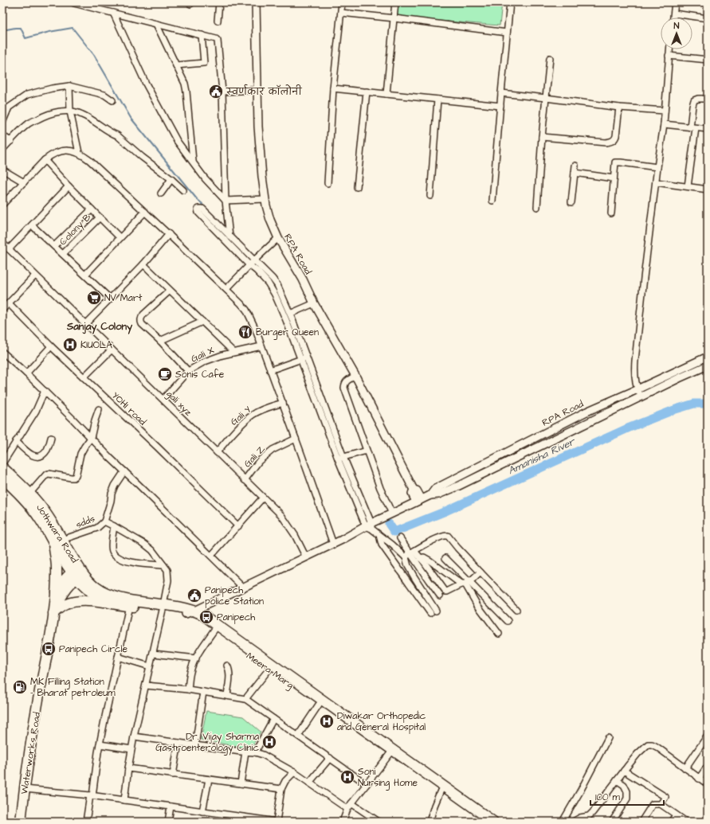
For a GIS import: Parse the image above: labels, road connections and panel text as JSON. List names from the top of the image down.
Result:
{
  "streets": {
    "main road": ["Jothwara Road", "Meera Marg", "Waterworks Road"],
    "street": [
      "Colony B",
      "RPA Road",
      "Gali X",
      "gali xyz",
      "YOHI road",
      "Gali Y",
      "Gali Z",
      "sdds"
    ]
  },
  "crossings": [
    ["Gali X", "gali xyz"],
    ["gali xyz", "Gali Y"],
    ["gali xyz", "Gali Z"],
    ["sdds", "Jothwara Road"],
    ["sdds", "Meera Marg"],
    ["sdds", "Waterworks Road"],
    ["Jothwara Road", "Meera Marg"],
    ["Jothwara Road", "Waterworks Road"],
    ["Meera Marg", "Waterworks Road"]
  ],
  "districts": ["Sanjay Colony"],
  "water": ["Amanisha River"],
  "places": {
    "public building": ["स्वर्णकार कॉलोनी", "Panipech police Station"],
    "supermarket": ["NV Mart"],
    "restaurant": ["Burger Queen"],
    "hospital": [
      "KIUOLA",
      "Diwakar Orthopedic and General Hospital",
      "Dr. Vijay Sharma Gastroenterology Clinic",
      "Soni Nursing Home"
    ],
    "cafe": ["Sonis Cafe"],
    "bus stop": ["Panipech", "Panipech Circle"],
    "fuel station": ["MK Filling Station - Bharat petroleum"]
  },
  "scale_bar": "100 m",
  "north": "top"
}
